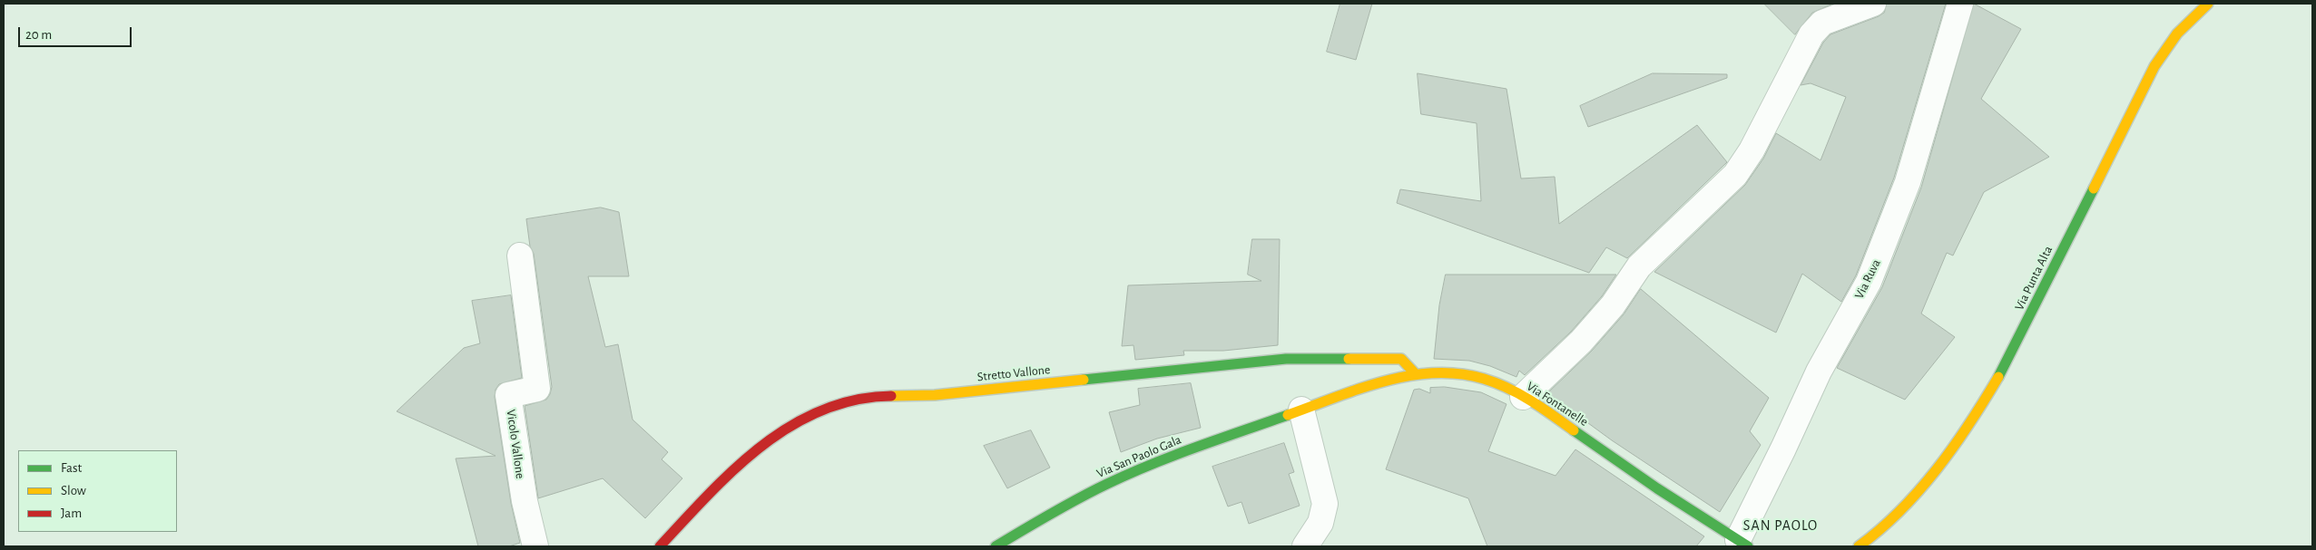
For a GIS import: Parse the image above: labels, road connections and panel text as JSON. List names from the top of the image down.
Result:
{
  "streets": {
    "street": [
      "Via Punta Alta",
      "Via Ruva",
      "Stretto Vallone",
      "Via Fontanelle",
      "Vicolo Vallone",
      "Via San Paolo Gala"
    ]
  },
  "crossings": [
    ["Via Ruva", "Via Fontanelle"],
    ["Stretto Vallone", "Via Fontanelle"],
    ["Via Fontanelle", "Via San Paolo Gala"]
  ],
  "districts": ["SAN PAOLO"],
  "legend": ["Fast", "Slow", "Jam"],
  "scale_bar": "20 m"
}
